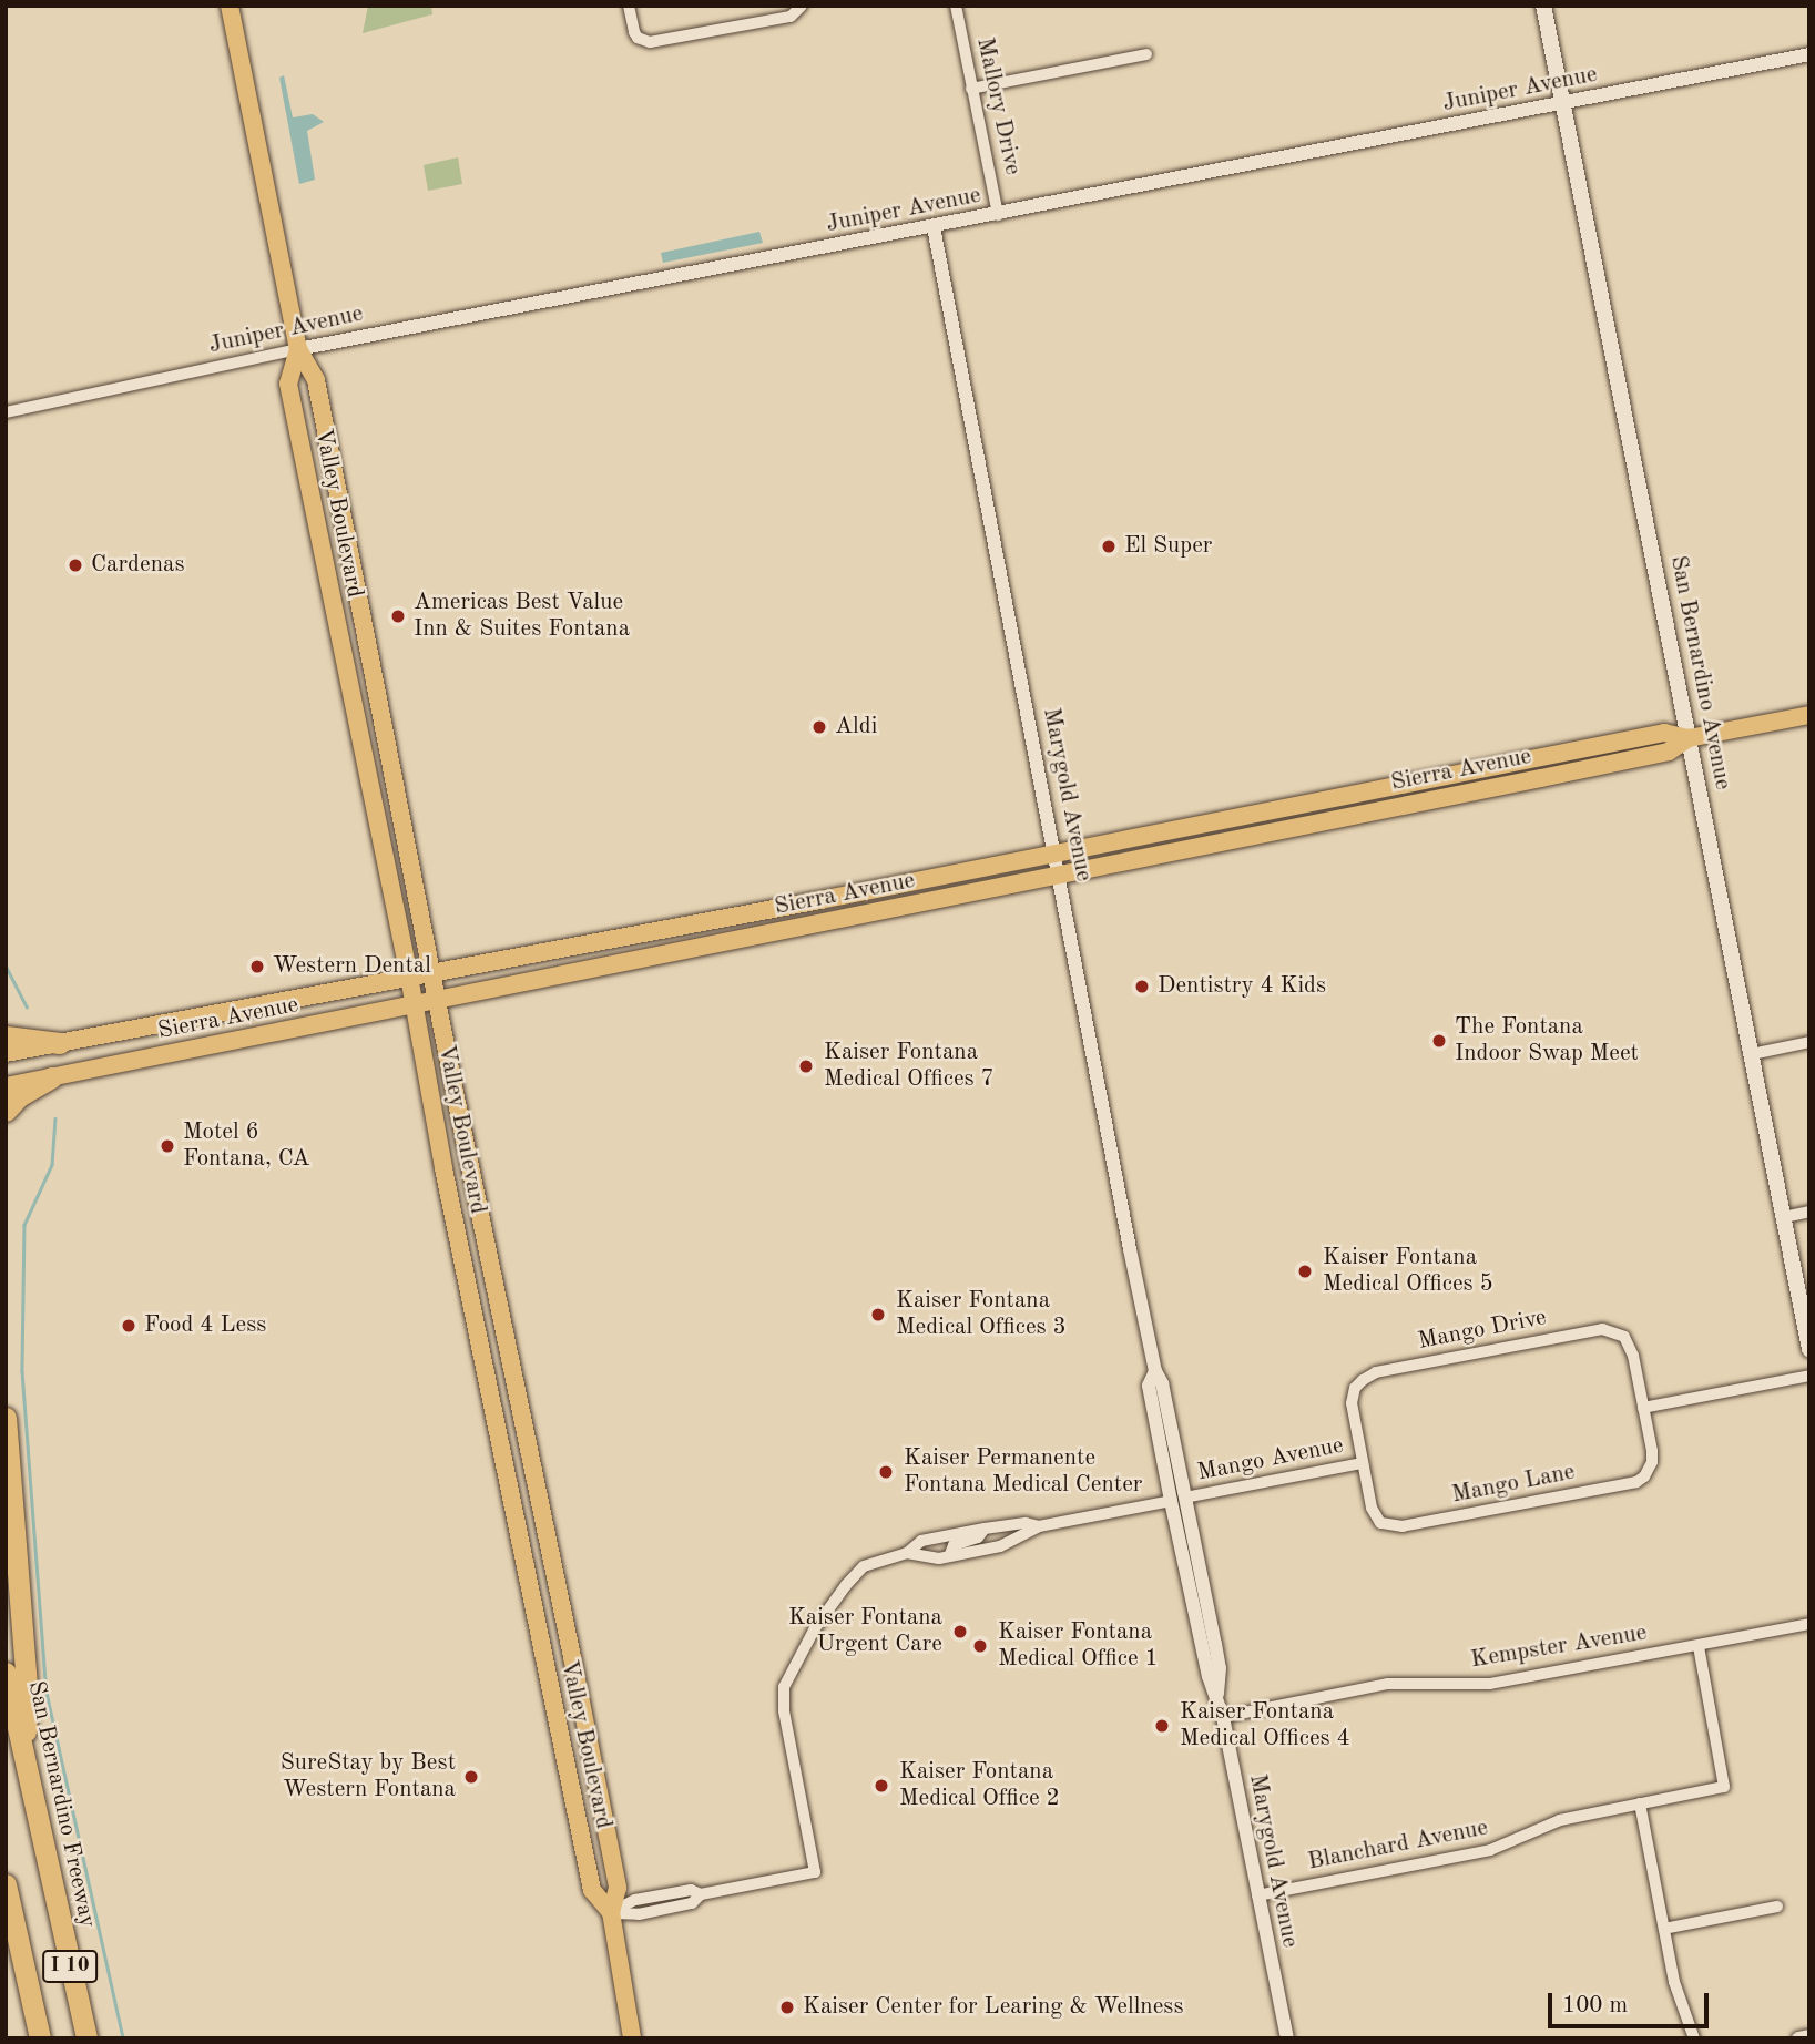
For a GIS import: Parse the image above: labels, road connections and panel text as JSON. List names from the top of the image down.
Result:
{
  "streets": {
    "highway": ["San Bernardino Freeway", "I 10"],
    "main road": ["Valley Boulevard", "San Bernardino Avenue", "Sierra Avenue"],
    "street": [
      "Juniper Avenue",
      "Mallory Drive",
      "Marygold Avenue",
      "Mango Drive",
      "Mango Avenue",
      "Mango Lane",
      "Kempster Avenue",
      "Blanchard Avenue"
    ]
  },
  "crossings": [
    ["Juniper Avenue", "Mallory Drive"],
    ["Juniper Avenue", "Valley Boulevard"],
    ["Juniper Avenue", "San Bernardino Avenue"],
    ["Juniper Avenue", "Marygold Avenue"],
    ["Valley Boulevard", "Sierra Avenue"],
    ["San Bernardino Avenue", "Sierra Avenue"],
    ["Sierra Avenue", "Marygold Avenue"],
    ["Marygold Avenue", "Mango Avenue"],
    ["Marygold Avenue", "Kempster Avenue"],
    ["Marygold Avenue", "Blanchard Avenue"],
    ["Mango Drive", "Mango Avenue"],
    ["Mango Drive", "Mango Lane"],
    ["Mango Avenue", "Mango Lane"],
    ["Kempster Avenue", "Blanchard Avenue"]
  ],
  "places": [
    "El Super",
    "Cardenas",
    "Americas Best Value Inn & Suites Fontana",
    "Aldi",
    "Western Dental",
    "Dentistry 4 Kids",
    "The Fontana Indoor Swap Meet",
    "Kaiser Fontana Medical Offices 7",
    "Motel 6 Fontana, CA",
    "Kaiser Fontana Medical Offices 5",
    "Kaiser Fontana Medical Offices 3",
    "Food 4 Less",
    "Kaiser Permanente Fontana Medical Center",
    "Kaiser Fontana Urgent Care",
    "Kaiser Fontana Medical Office 1",
    "Kaiser Fontana Medical Offices 4",
    "SureStay by Best Western Fontana",
    "Kaiser Fontana Medical Office 2",
    "Kaiser Center for Learing & Wellness"
  ],
  "scale_bar": "100 m"
}
